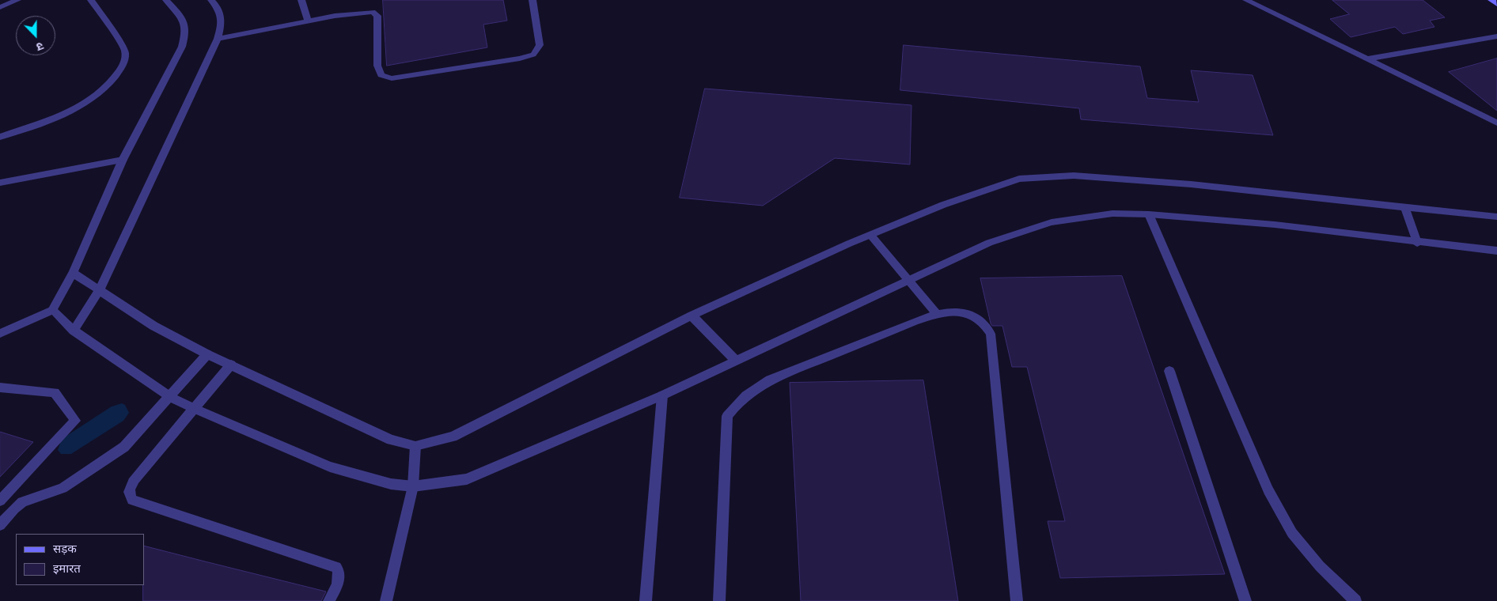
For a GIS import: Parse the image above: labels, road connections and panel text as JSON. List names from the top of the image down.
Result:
{
  "legend": ["सड़क", "इमारत"],
  "north": "bottom"
}
